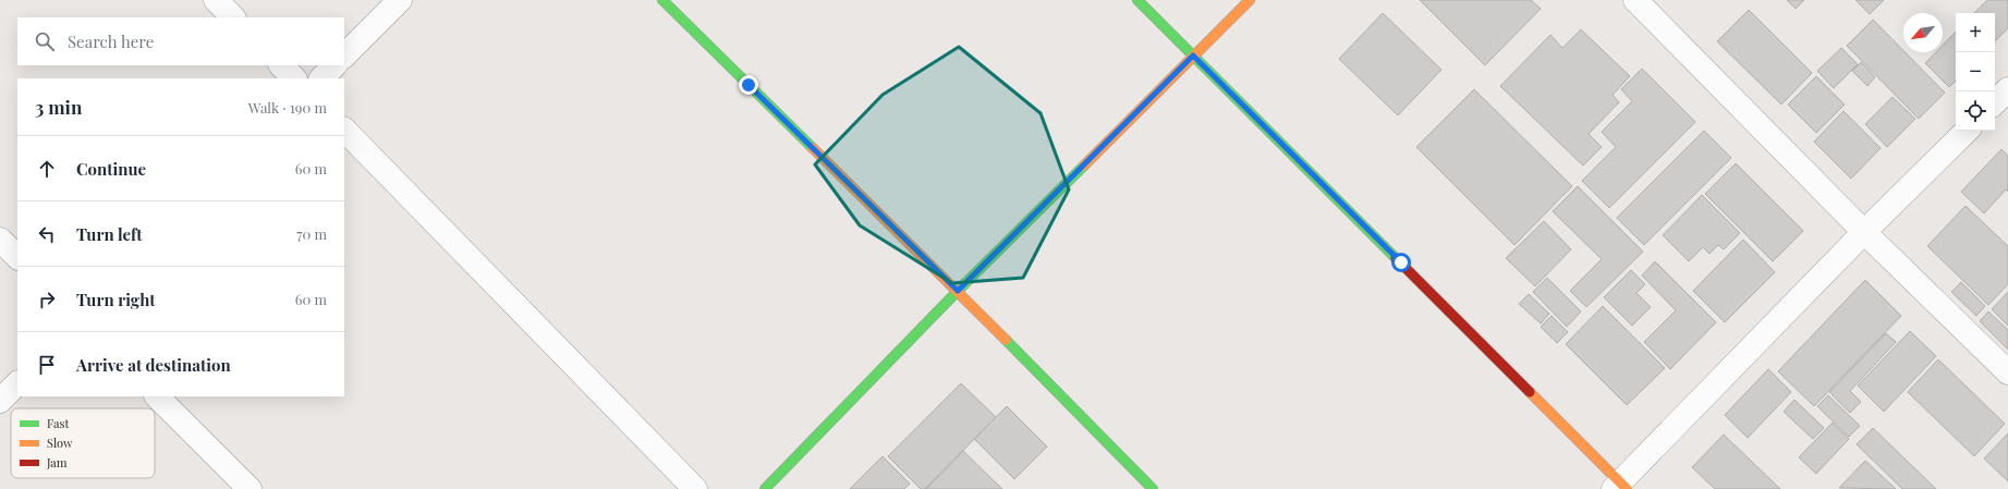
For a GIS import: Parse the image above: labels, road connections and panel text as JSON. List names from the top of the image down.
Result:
{
  "legend": ["Fast", "Slow", "Jam"],
  "north": "bottom left",
  "page": {
    "map_buttons": ["+", "−"],
    "search": "Search here",
    "heading": ["3 min", "Walk · 190 m"],
    "list": [
      ["Continue", "60 m"],
      ["Turn left", "70 m"],
      ["Turn right", "60 m"],
      "Arrive at destination"
    ]
  }
}
